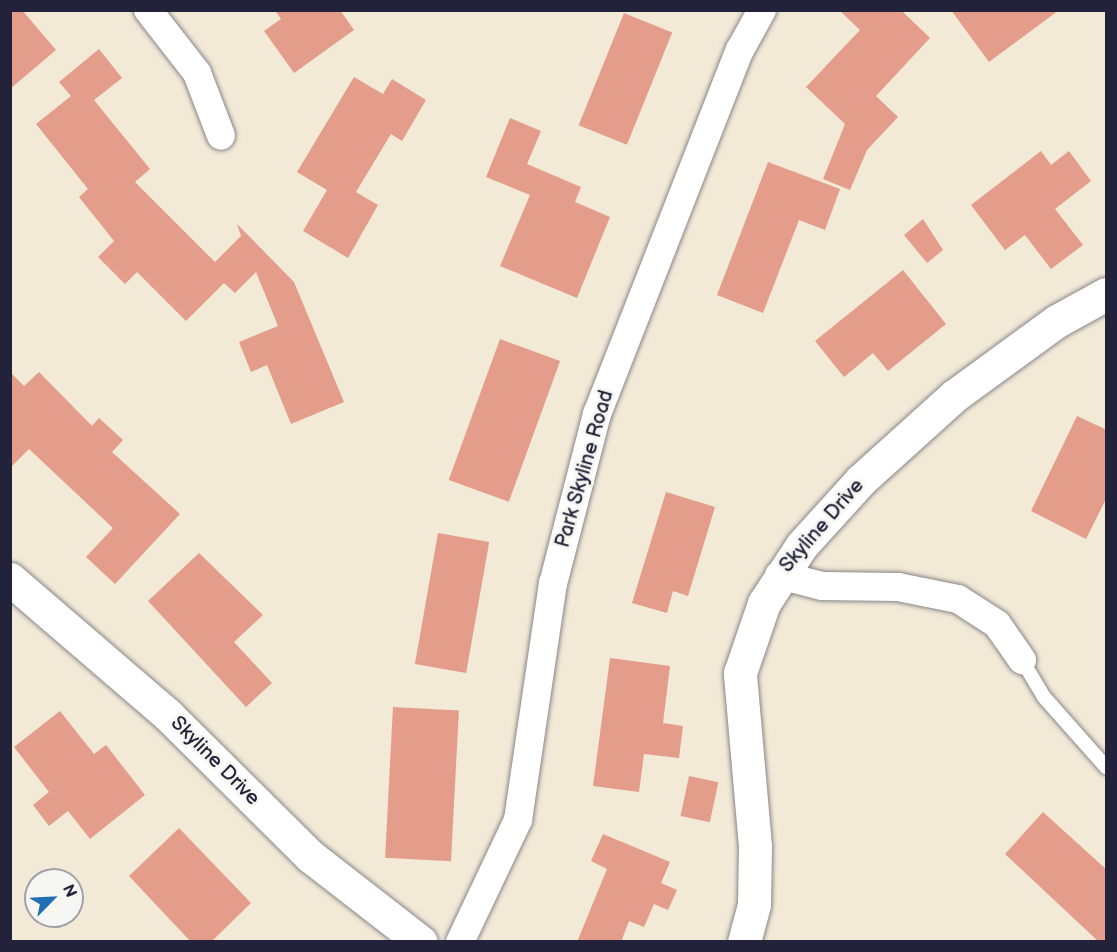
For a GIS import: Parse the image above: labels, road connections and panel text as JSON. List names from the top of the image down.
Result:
{
  "streets": {
    "street": ["Park Skyline Road", "Skyline Drive"]
  },
  "north": "top right"
}
